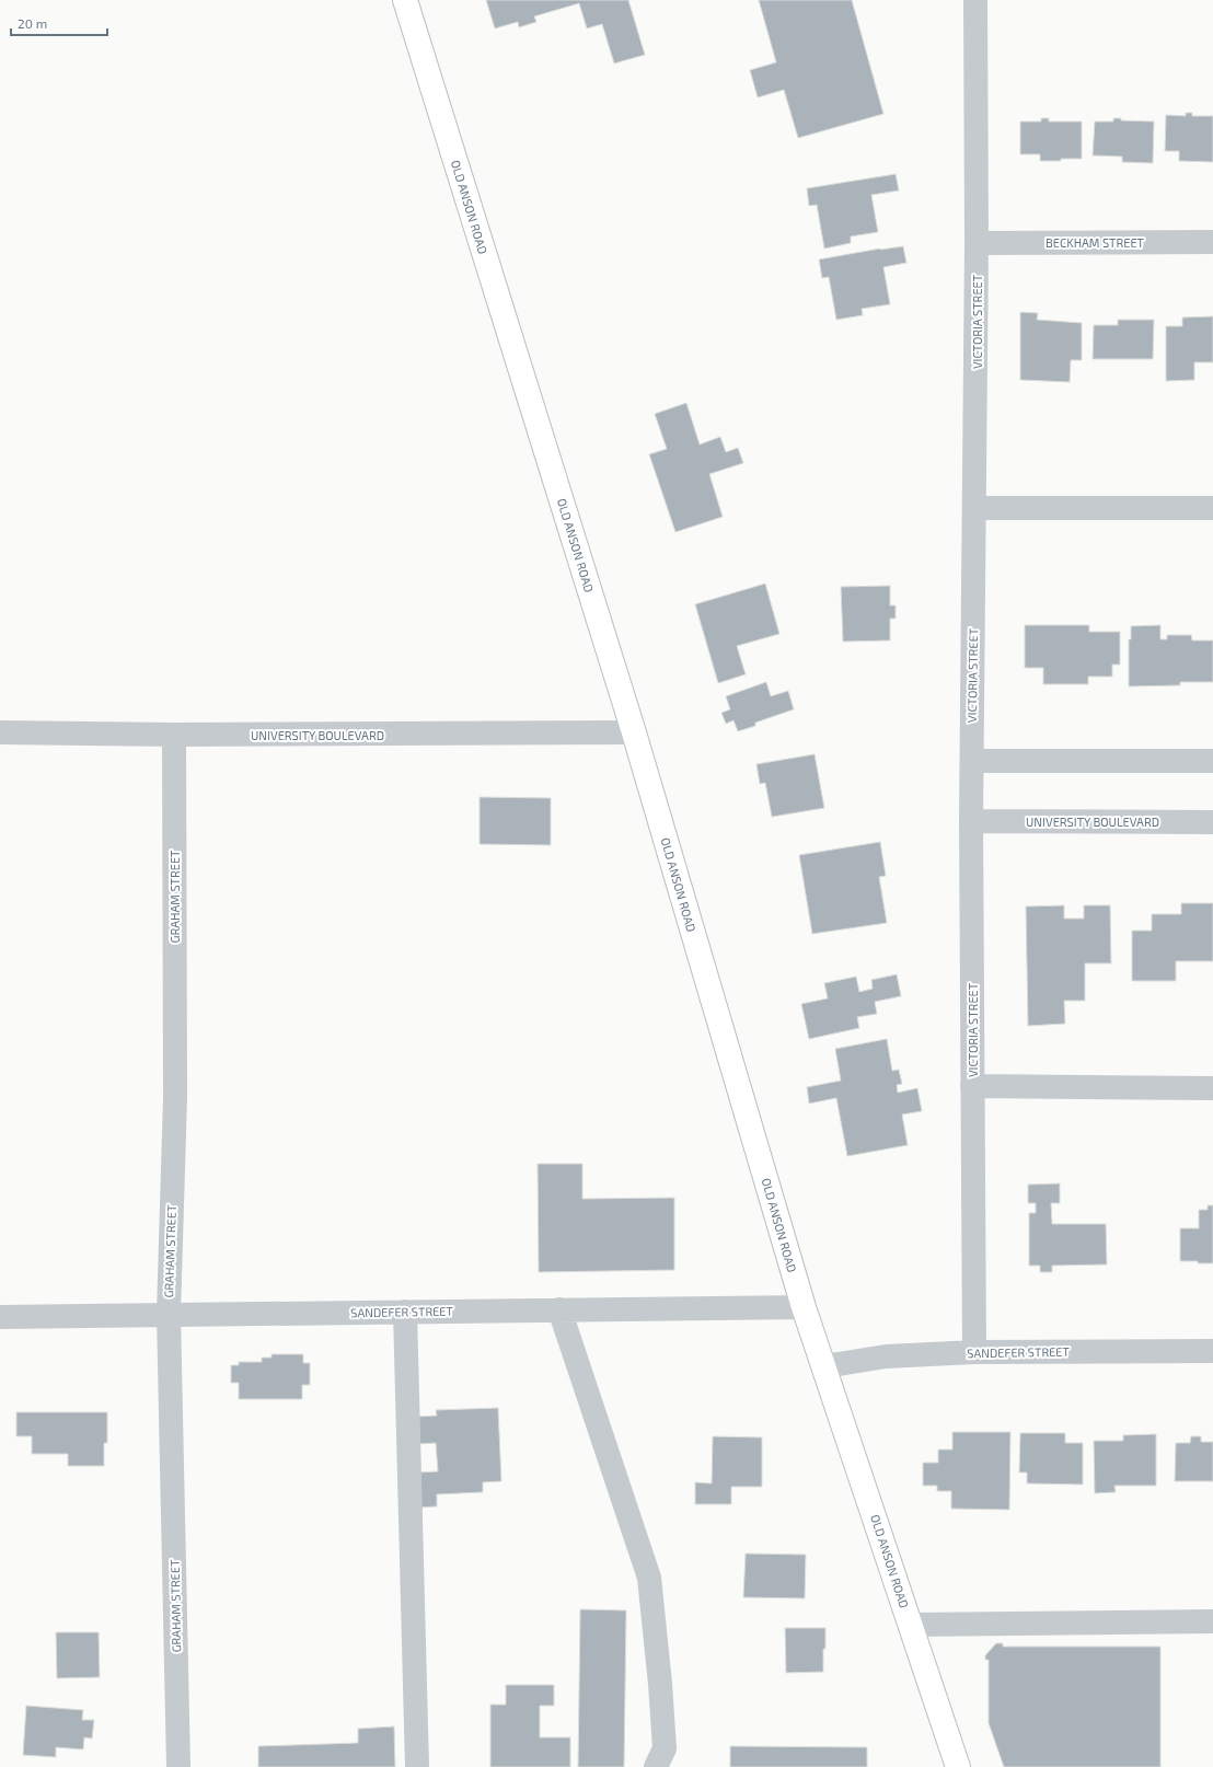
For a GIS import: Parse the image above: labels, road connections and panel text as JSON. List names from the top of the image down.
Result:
{
  "streets": {
    "main road": ["OLD ANSON ROAD"],
    "street": [
      "BECKHAM STREET",
      "VICTORIA STREET",
      "UNIVERSITY BOULEVARD",
      "GRAHAM STREET",
      "SANDEFER STREET"
    ]
  },
  "crossings": [
    ["OLD ANSON ROAD", "UNIVERSITY BOULEVARD"],
    ["OLD ANSON ROAD", "SANDEFER STREET"],
    ["BECKHAM STREET", "VICTORIA STREET"],
    ["VICTORIA STREET", "UNIVERSITY BOULEVARD"],
    ["VICTORIA STREET", "SANDEFER STREET"],
    ["UNIVERSITY BOULEVARD", "GRAHAM STREET"],
    ["GRAHAM STREET", "SANDEFER STREET"]
  ],
  "scale_bar": "20 m"
}
